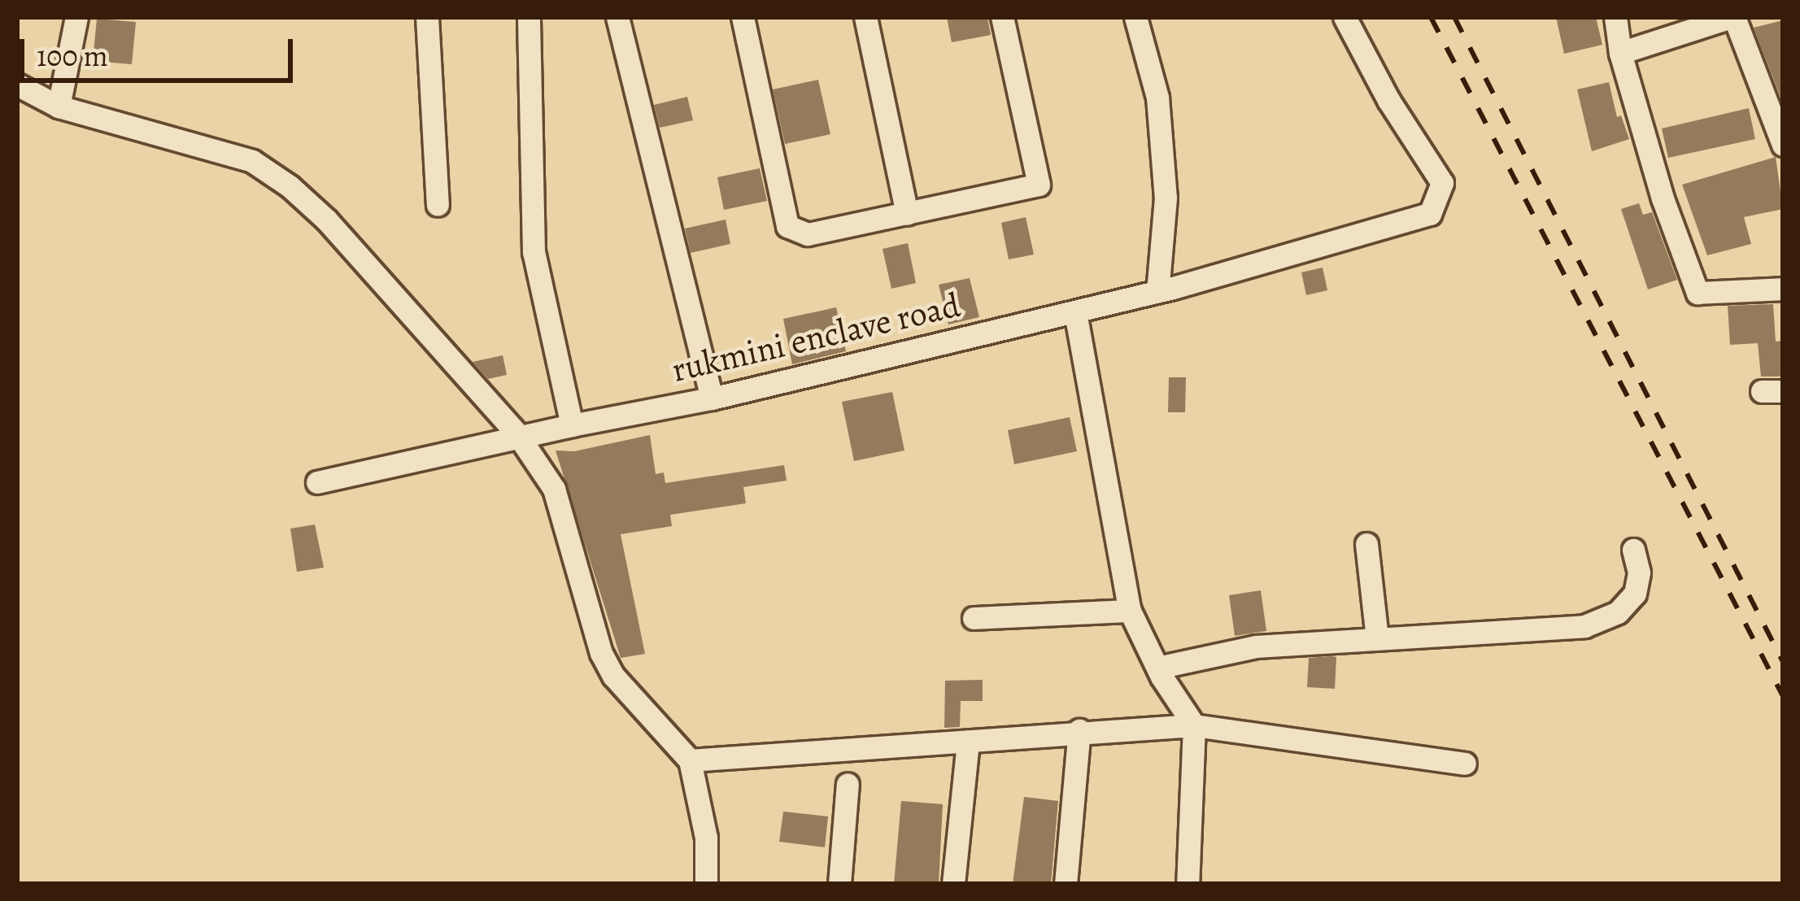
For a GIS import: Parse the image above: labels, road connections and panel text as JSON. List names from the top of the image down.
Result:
{
  "streets": {
    "street": ["rukmini enclave road"]
  },
  "scale_bar": "100 m"
}
